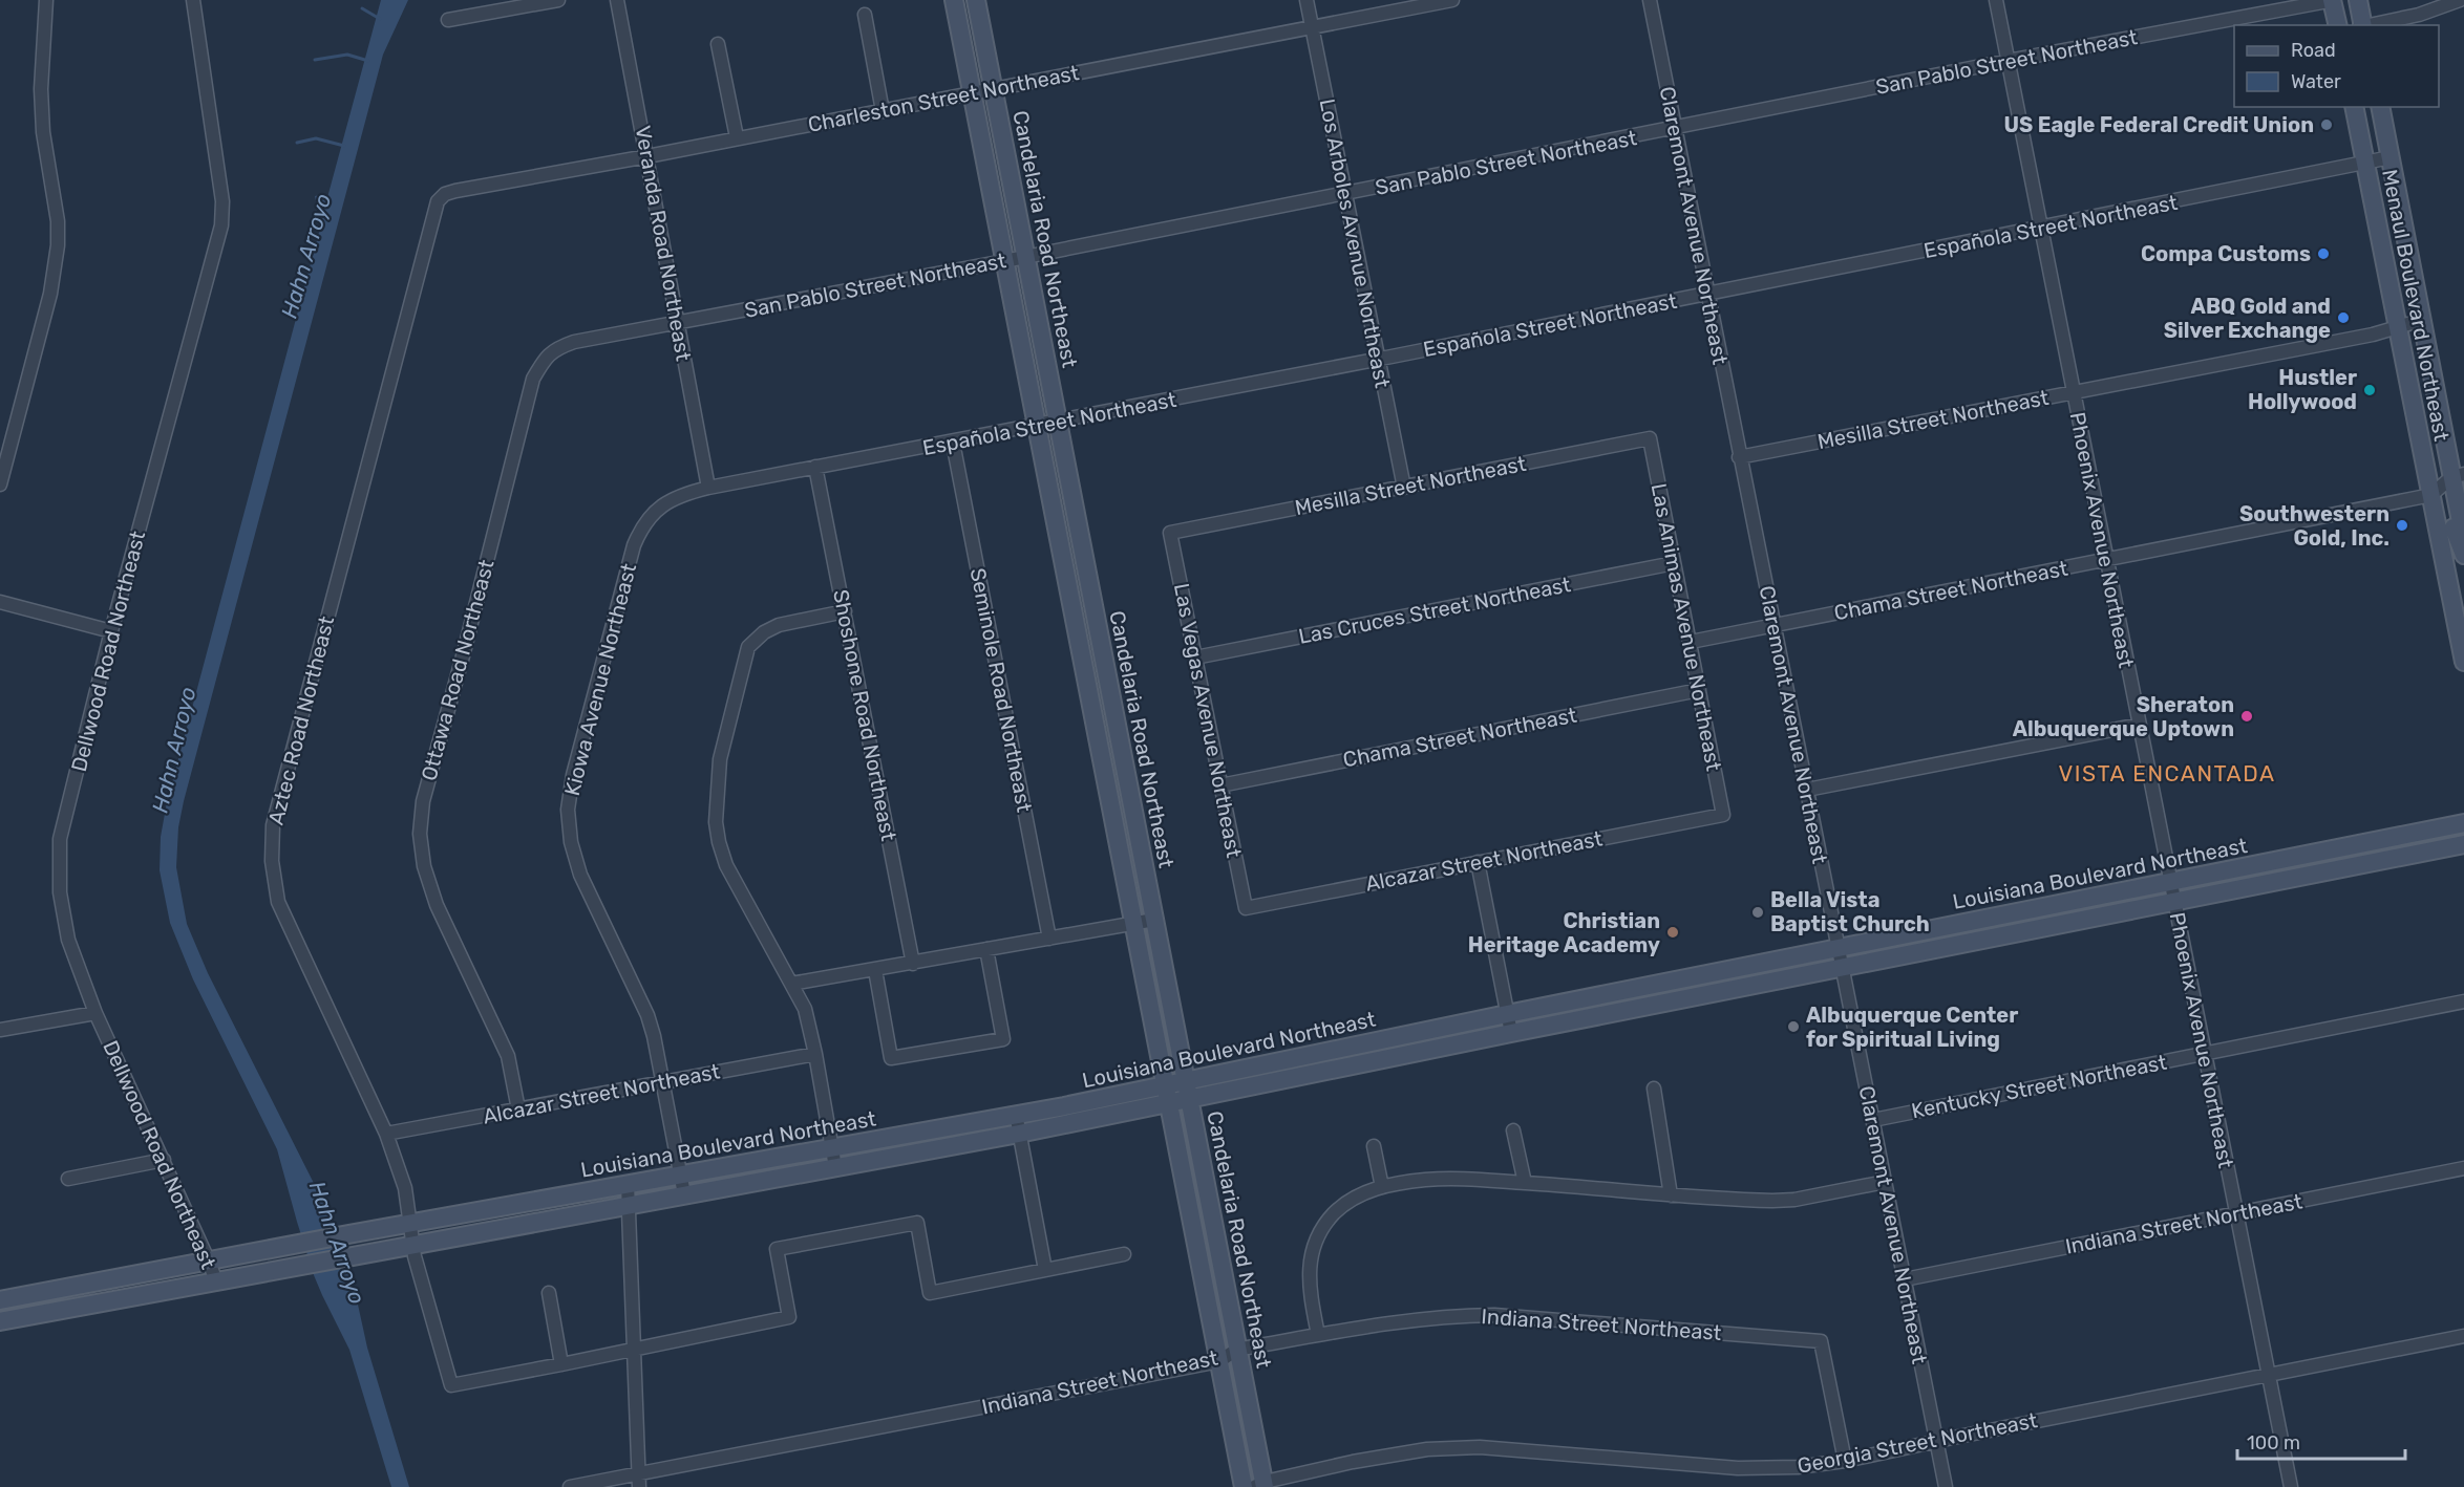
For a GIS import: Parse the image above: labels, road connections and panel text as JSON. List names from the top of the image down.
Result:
{
  "streets": {
    "main road": ["Candelaria Road Northeast", "Menaul Boulevard Northeast", "Louisiana Boulevard Northeast"],
    "street": [
      "San Pablo Street Northeast",
      "Charleston Street Northeast",
      "Claremont Avenue Northeast",
      "Española Street Northeast",
      "Veranda Road Northeast",
      "Los Arboles Avenue Northeast",
      "Mesilla Street Northeast",
      "Phoenix Avenue Northeast",
      "Chama Street Northeast",
      "Las Cruces Street Northeast",
      "Las Animas Avenue Northeast",
      "Dellwood Road Northeast",
      "Ottawa Road Northeast",
      "Kiowa Avenue Northeast",
      "Seminole Road Northeast",
      "Shoshone Road Northeast",
      "Aztec Road Northeast",
      "Las Vegas Avenue Northeast",
      "Alcazar Street Northeast",
      "Kentucky Street Northeast",
      "Indiana Street Northeast",
      "Georgia Street Northeast"
    ]
  },
  "crossings": [
    ["San Pablo Street Northeast", "Claremont Avenue Northeast"],
    ["San Pablo Street Northeast", "Candelaria Road Northeast"],
    ["San Pablo Street Northeast", "Veranda Road Northeast"],
    ["San Pablo Street Northeast", "Los Arboles Avenue Northeast"],
    ["San Pablo Street Northeast", "Phoenix Avenue Northeast"],
    ["San Pablo Street Northeast", "Ottawa Road Northeast"],
    ["Charleston Street Northeast", "Candelaria Road Northeast"],
    ["Charleston Street Northeast", "Veranda Road Northeast"],
    ["Charleston Street Northeast", "Los Arboles Avenue Northeast"],
    ["Charleston Street Northeast", "Aztec Road Northeast"],
    ["Claremont Avenue Northeast", "Española Street Northeast"],
    ["Claremont Avenue Northeast", "Mesilla Street Northeast"],
    ["Claremont Avenue Northeast", "Chama Street Northeast"],
    ["Claremont Avenue Northeast", "Louisiana Boulevard Northeast"],
    ["Claremont Avenue Northeast", "Kentucky Street Northeast"],
    ["Claremont Avenue Northeast", "Indiana Street Northeast"],
    ["Claremont Avenue Northeast", "Georgia Street Northeast"],
    ["Española Street Northeast", "Candelaria Road Northeast"],
    ["Española Street Northeast", "Veranda Road Northeast"],
    ["Española Street Northeast", "Los Arboles Avenue Northeast"],
    ["Española Street Northeast", "Menaul Boulevard Northeast"],
    ["Española Street Northeast", "Phoenix Avenue Northeast"],
    ["Española Street Northeast", "Kiowa Avenue Northeast"],
    ["Española Street Northeast", "Seminole Road Northeast"],
    ["Española Street Northeast", "Shoshone Road Northeast"],
    ["Candelaria Road Northeast", "Louisiana Boulevard Northeast"],
    ["Candelaria Road Northeast", "Indiana Street Northeast"],
    ["Candelaria Road Northeast", "Georgia Street Northeast"],
    ["Veranda Road Northeast", "Ottawa Road Northeast"],
    ["Veranda Road Northeast", "Kiowa Avenue Northeast"],
    ["Los Arboles Avenue Northeast", "Mesilla Street Northeast"],
    ["Menaul Boulevard Northeast", "Mesilla Street Northeast"],
    ["Menaul Boulevard Northeast", "Chama Street Northeast"],
    ["Mesilla Street Northeast", "Phoenix Avenue Northeast"],
    ["Mesilla Street Northeast", "Las Animas Avenue Northeast"],
    ["Mesilla Street Northeast", "Las Vegas Avenue Northeast"],
    ["Phoenix Avenue Northeast", "Chama Street Northeast"],
    ["Phoenix Avenue Northeast", "Louisiana Boulevard Northeast"],
    ["Phoenix Avenue Northeast", "Kentucky Street Northeast"],
    ["Phoenix Avenue Northeast", "Indiana Street Northeast"],
    ["Phoenix Avenue Northeast", "Georgia Street Northeast"],
    ["Chama Street Northeast", "Las Animas Avenue Northeast"],
    ["Chama Street Northeast", "Las Vegas Avenue Northeast"],
    ["Las Cruces Street Northeast", "Las Animas Avenue Northeast"],
    ["Las Cruces Street Northeast", "Las Vegas Avenue Northeast"],
    ["Las Animas Avenue Northeast", "Alcazar Street Northeast"],
    ["Dellwood Road Northeast", "Louisiana Boulevard Northeast"],
    ["Ottawa Road Northeast", "Alcazar Street Northeast"],
    ["Kiowa Avenue Northeast", "Alcazar Street Northeast"],
    ["Kiowa Avenue Northeast", "Louisiana Boulevard Northeast"],
    ["Aztec Road Northeast", "Alcazar Street Northeast"],
    ["Aztec Road Northeast", "Louisiana Boulevard Northeast"],
    ["Las Vegas Avenue Northeast", "Alcazar Street Northeast"],
    ["Indiana Street Northeast", "Georgia Street Northeast"]
  ],
  "districts": ["VISTA ENCANTADA"],
  "water": ["Hahn Arroyo"],
  "places": [
    "US Eagle Federal Credit Union",
    "Compa Customs",
    "ABQ Gold and Silver Exchange",
    "Hustler Hollywood",
    "Southwestern Gold, Inc.",
    "Sheraton Albuquerque Uptown",
    "Bella Vista Baptist Church",
    "Christian Heritage Academy",
    "Albuquerque Center for Spiritual Living"
  ],
  "legend": ["Road", "Water"],
  "scale_bar": "100 m"
}
